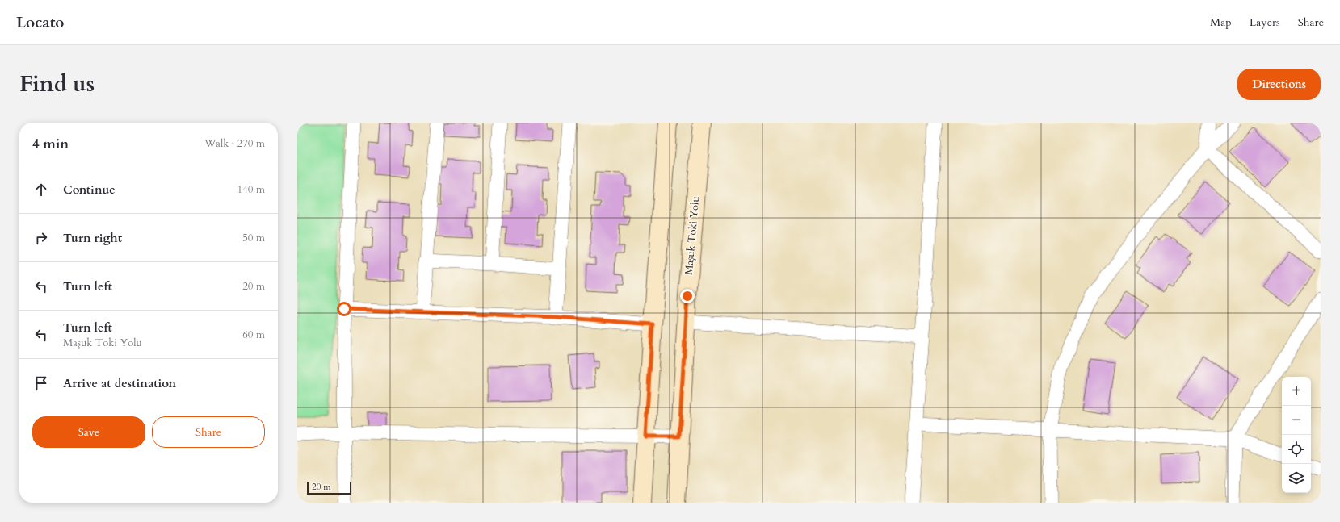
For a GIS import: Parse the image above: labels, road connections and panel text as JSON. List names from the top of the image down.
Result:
{
  "streets": {
    "main road": ["Maşuk Toki Yolu"]
  },
  "scale_bar": "20 m",
  "page": {
    "header": "Locato",
    "nav": ["Map", "Layers", "Share"],
    "title": "Find us",
    "buttons": [
      "Directions",
      ["Save", "Share"]
    ],
    "heading": ["4 min", "Walk · 270 m"],
    "list": [
      ["Continue", "140 m"],
      ["Turn right", "50 m"],
      ["Turn left", "20 m"],
      ["Turn left", "Maşuk Toki Yolu", "60 m"],
      "Arrive at destination"
    ],
    "map_buttons": ["+", "−"],
    "scale": "20 m"
  }
}
